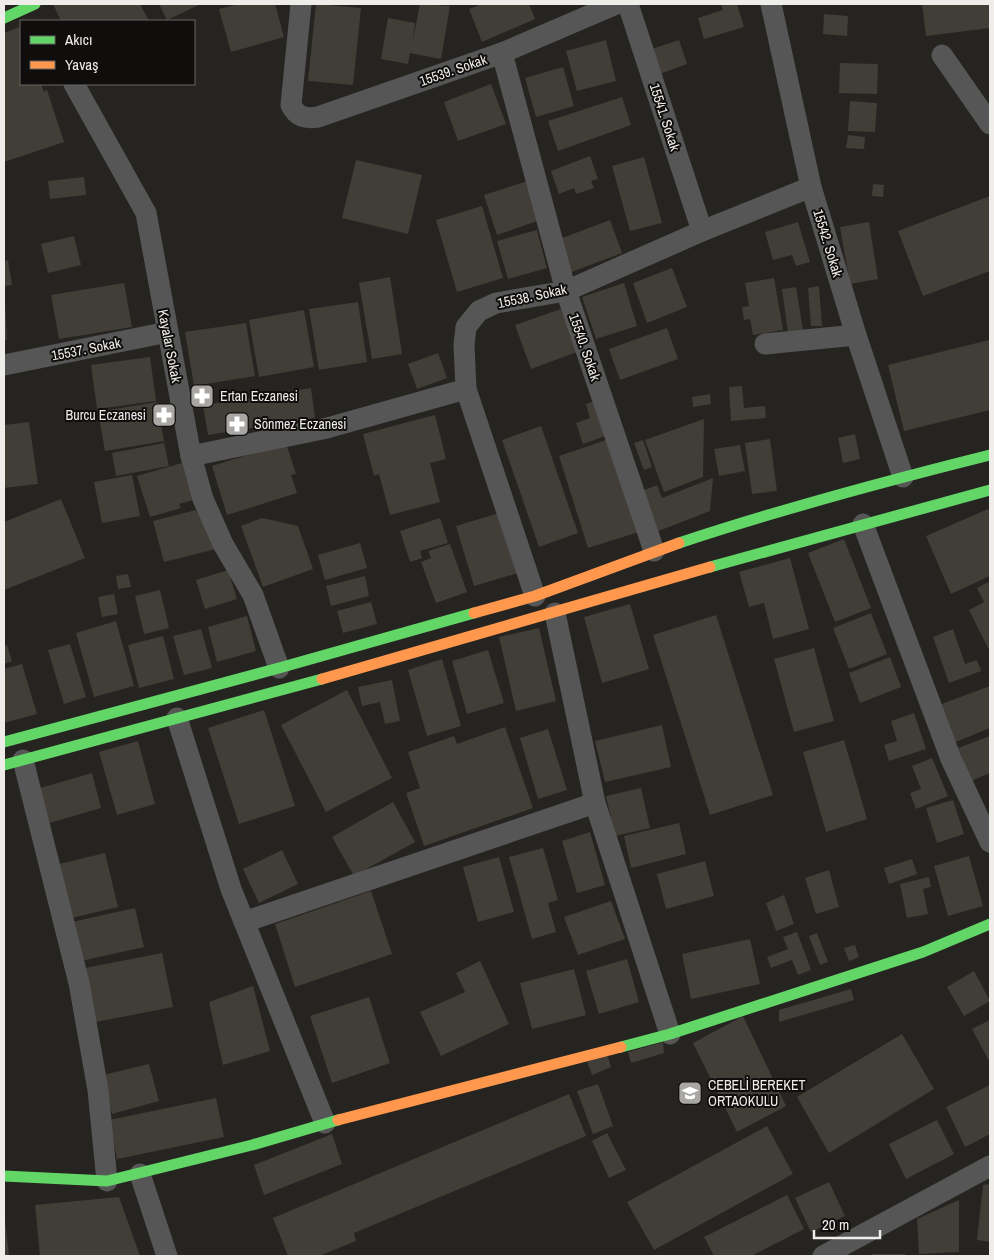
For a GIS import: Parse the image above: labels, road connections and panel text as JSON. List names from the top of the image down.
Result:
{
  "streets": {
    "street": [
      "15539. Sokak",
      "15541. Sokak",
      "15542. Sokak",
      "15538. Sokak",
      "Kayalar Sokak",
      "15540. Sokak",
      "15537. Sokak"
    ]
  },
  "crossings": [
    ["15539. Sokak", "15540. Sokak"],
    ["15541. Sokak", "15538. Sokak"],
    ["15542. Sokak", "15538. Sokak"],
    ["15538. Sokak", "15540. Sokak"],
    ["Kayalar Sokak", "15537. Sokak"]
  ],
  "places": {
    "pharmacy": ["Ertan Eczanesi", "Burcu Eczanesi", "Sönmez Eczanesi"],
    "school or university": ["CEBELİ BEREKET ORTAOKULU"]
  },
  "legend": ["Akıcı", "Yavaş"],
  "scale_bar": "20 m"
}
